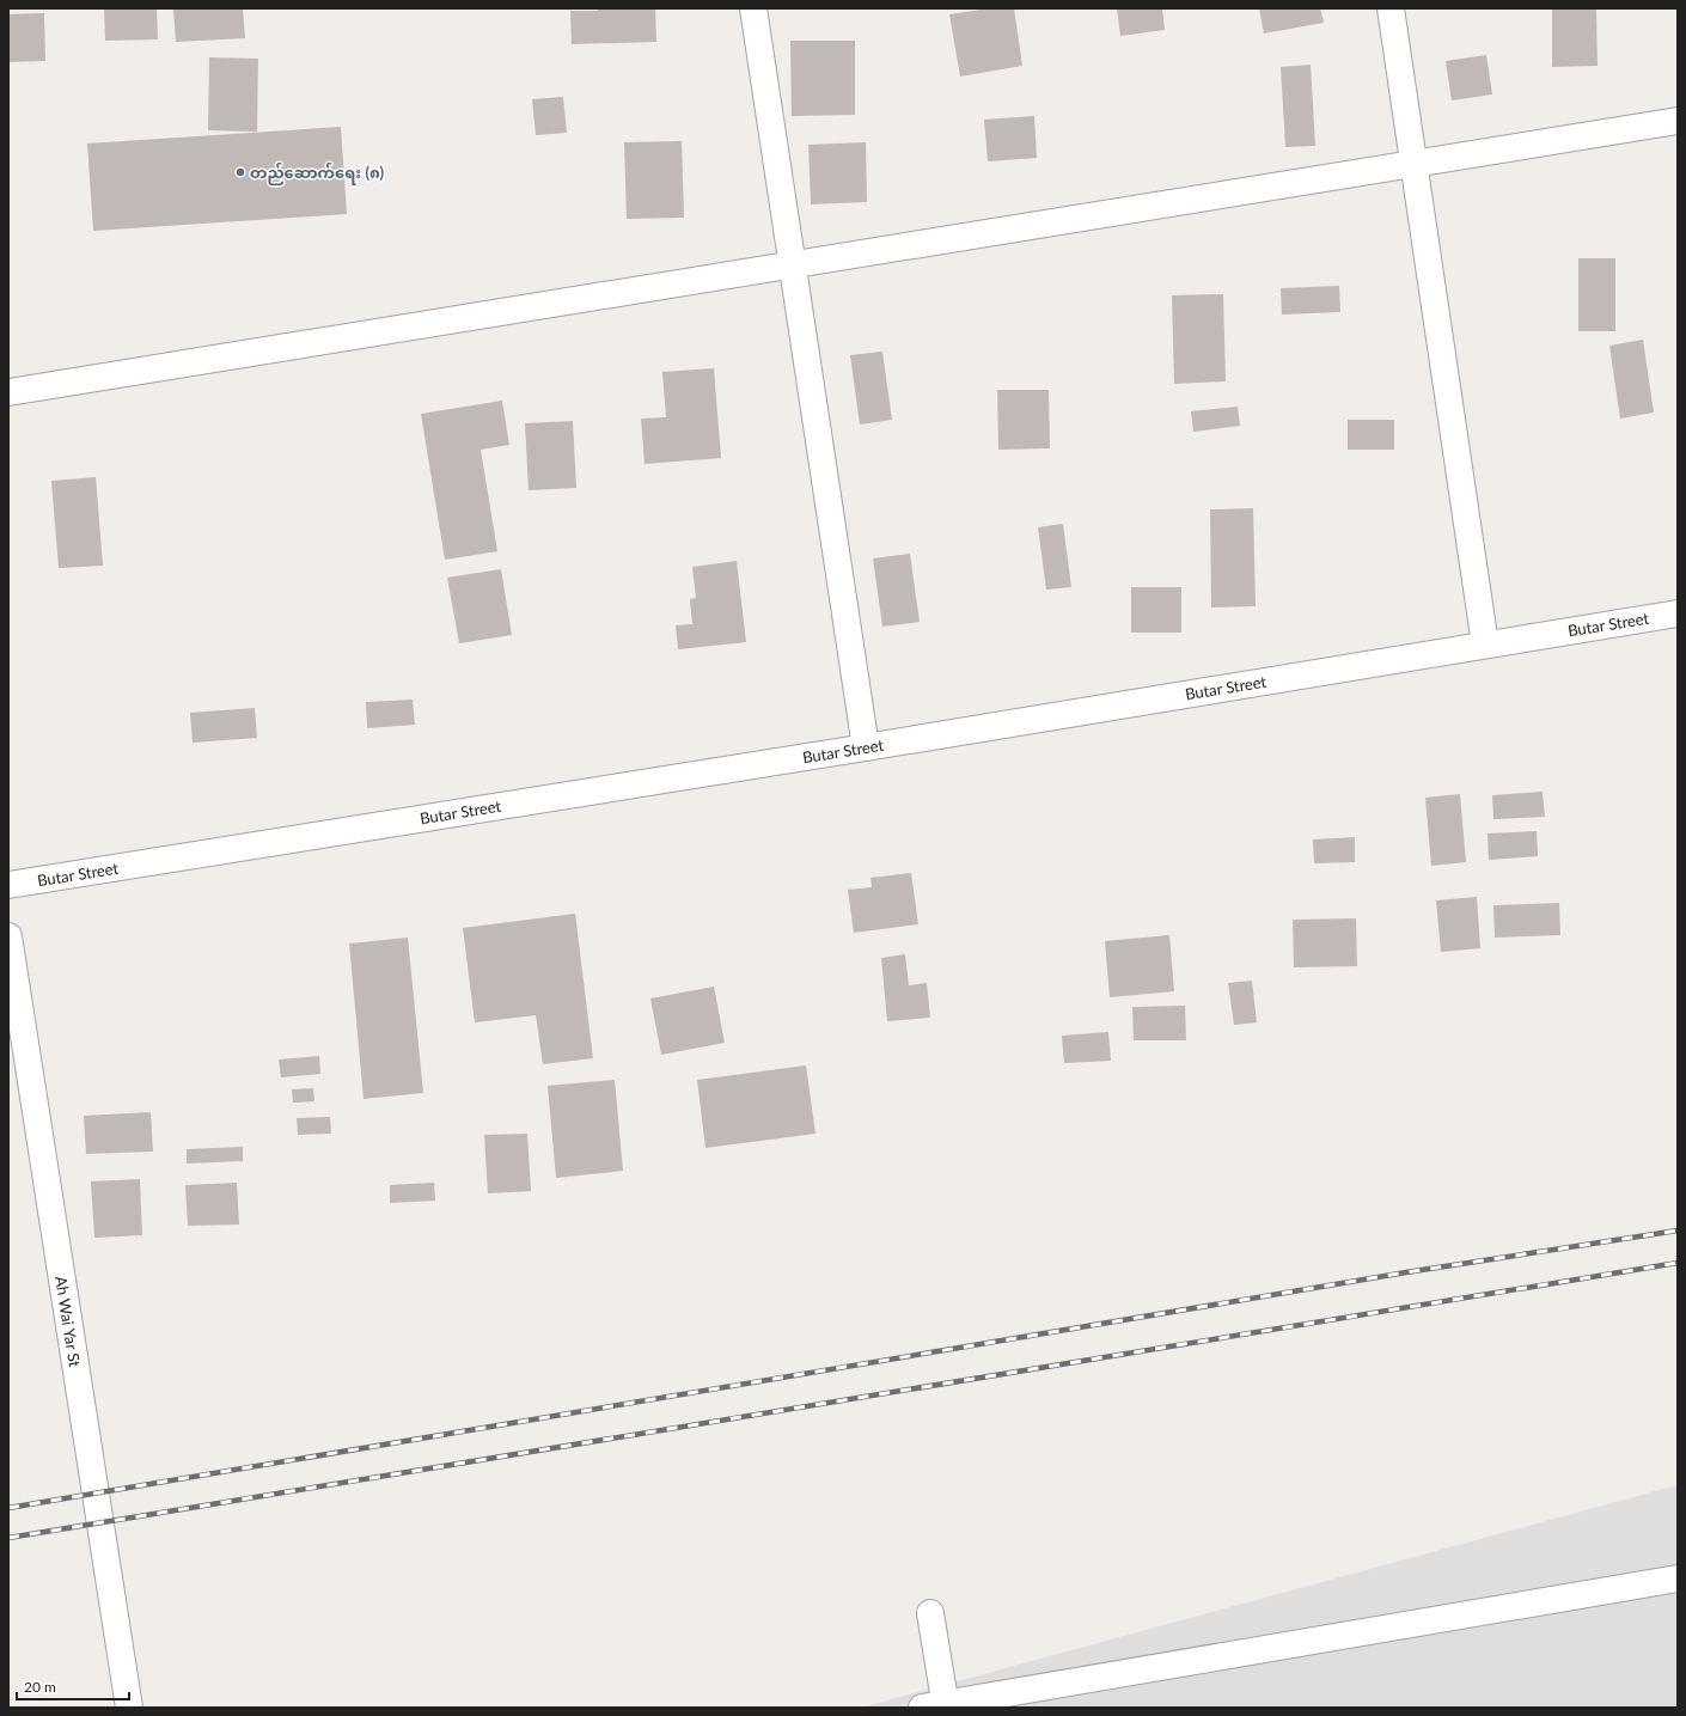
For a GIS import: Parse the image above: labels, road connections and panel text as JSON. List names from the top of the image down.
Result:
{
  "streets": {
    "street": ["Butar Street", "Ah Wai Yar St"]
  },
  "places": ["တည်ဆောက်ရေး (၈)"],
  "scale_bar": "20 m"
}
